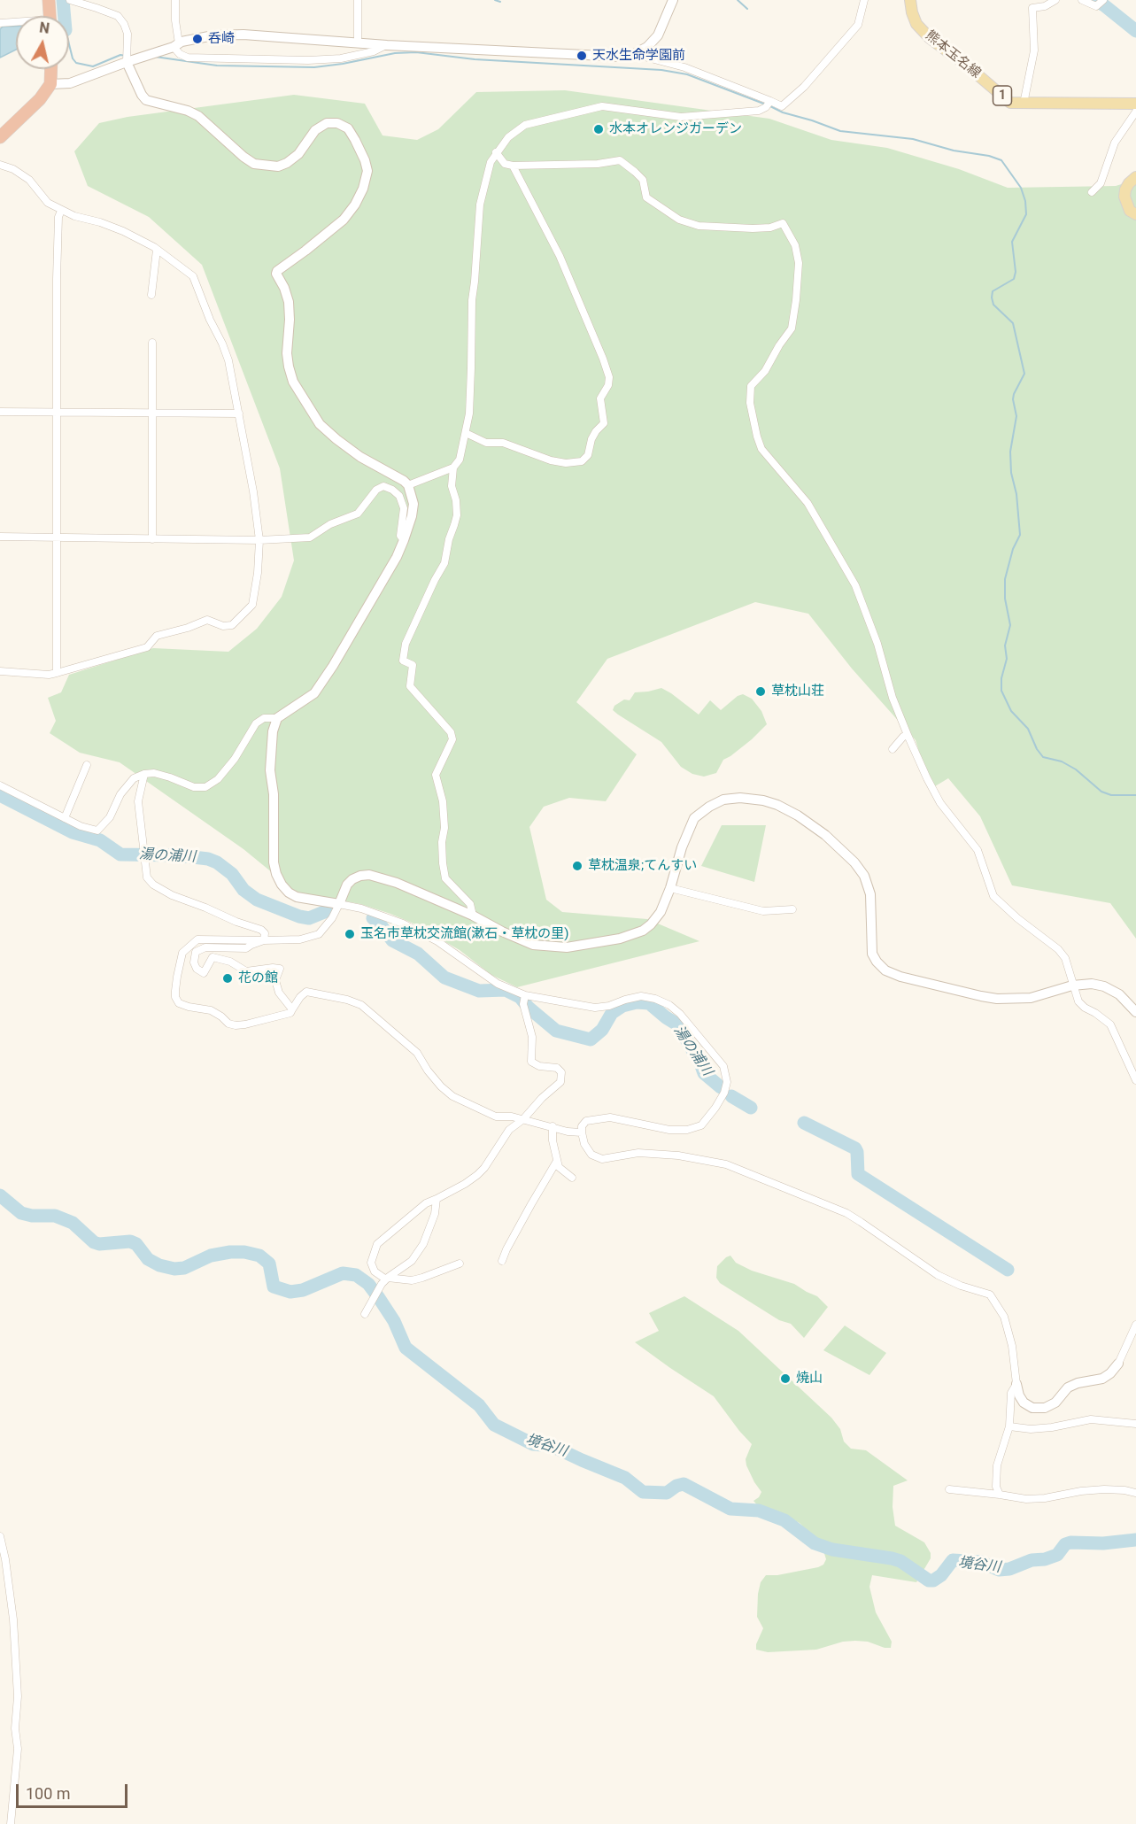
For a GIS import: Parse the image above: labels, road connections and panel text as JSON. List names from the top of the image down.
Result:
{
  "streets": {
    "main road": ["熊本玉名線", "1"]
  },
  "water": ["湯の浦川", "境谷川"],
  "places": [
    "呑崎",
    "天水生命学園前",
    "水本オレンジガーデン",
    "草枕山荘",
    "草枕温泉;てんすい",
    "玉名市草枕交流館(漱石・草枕の里)",
    "花の館",
    "焼山"
  ],
  "scale_bar": "100 m",
  "north": "top"
}
